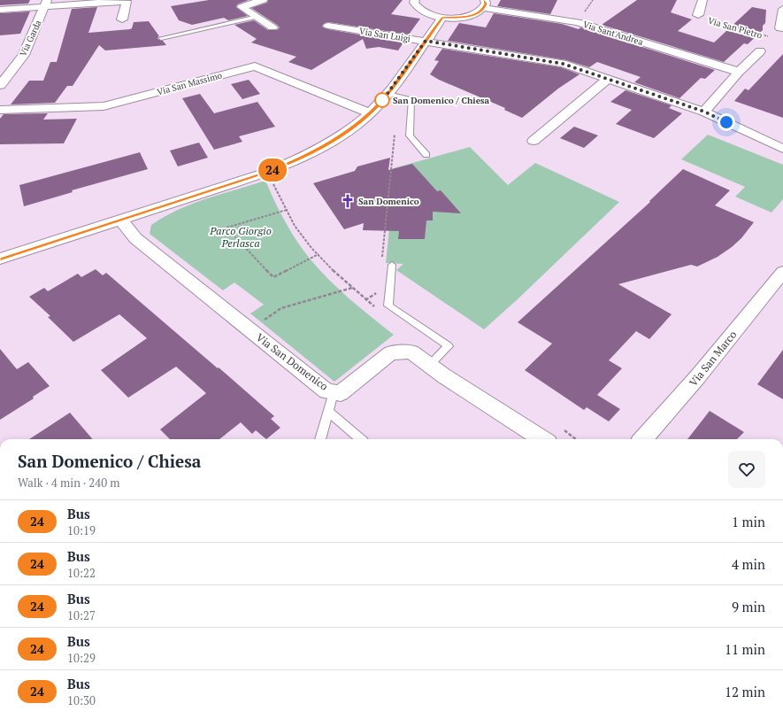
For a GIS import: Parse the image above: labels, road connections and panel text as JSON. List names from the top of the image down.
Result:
{
  "streets": {
    "street": [
      "Via San Pietro",
      "Via Sant'Andrea",
      "Via San Luigi",
      "Via Garda",
      "Via San Massimo",
      "Via San Marco",
      "Via San Domenico"
    ]
  },
  "parks": ["Parco Giorgio Perlasca"],
  "places": {
    "other": ["San Domenico / Chiesa"],
    "church": ["San Domenico"]
  },
  "lines": ["bus line 24"],
  "page": {
    "on_map": "24",
    "heading": ["San Domenico / Chiesa", "Walk · 4 min · 240 m"],
    "list": [
      {
        "mark": "24",
        "name": "Bus",
        "note": "10:19",
        "value": "1 min"
      },
      {
        "mark": "24",
        "name": "Bus",
        "note": "10:22",
        "value": "4 min"
      },
      {
        "mark": "24",
        "name": "Bus",
        "note": "10:27",
        "value": "9 min"
      },
      {
        "mark": "24",
        "name": "Bus",
        "note": "10:29",
        "value": "11 min"
      },
      {
        "mark": "24",
        "name": "Bus",
        "note": "10:30",
        "value": "12 min"
      }
    ]
  }
}
